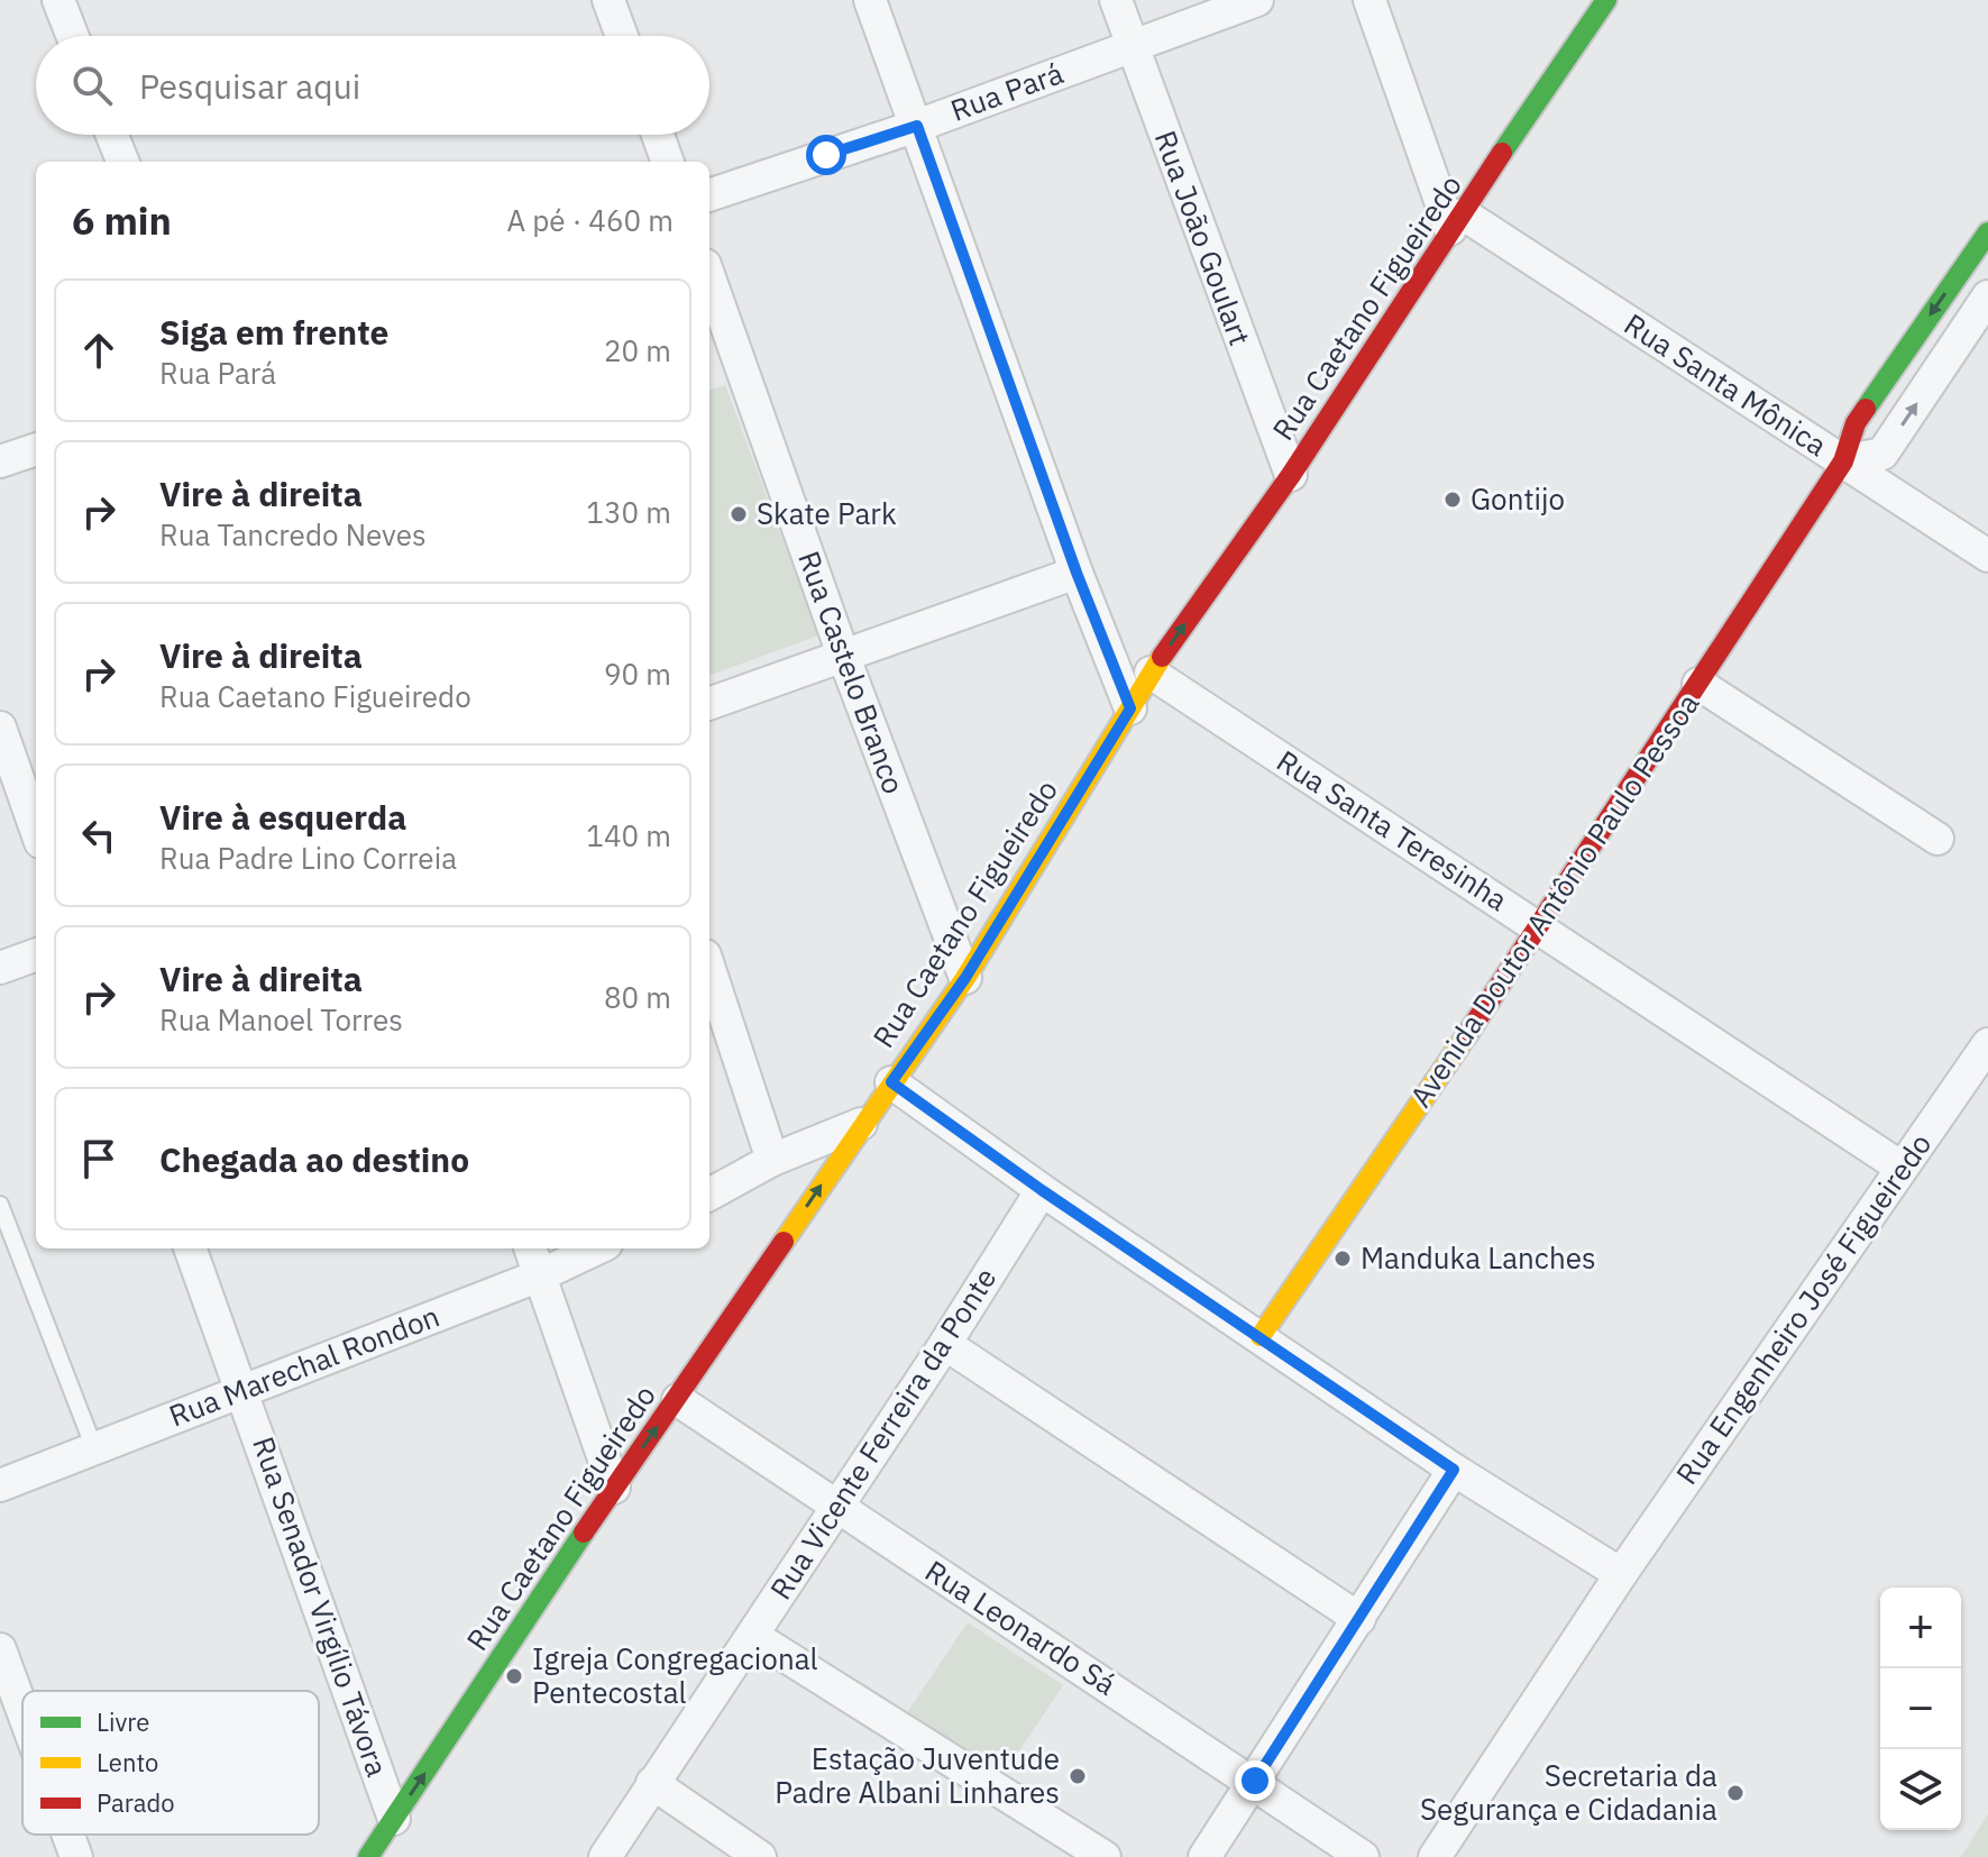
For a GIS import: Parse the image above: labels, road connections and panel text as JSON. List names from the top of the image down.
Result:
{
  "streets": {
    "main road": ["Rua Caetano Figueiredo", "Avenida Doutor Antônio Paulo Pessoa"],
    "street": [
      "Rua Pará",
      "Rua João Goulart",
      "Rua Santa Mônica",
      "Rua Castelo Branco",
      "Rua Santa Teresinha",
      "Rua Engenheiro José Figueiredo",
      "Rua Marechal Rondon",
      "Rua Vicente Ferreira da Ponte",
      "Rua Senador Virgílio Távora",
      "Rua Leonardo Sá"
    ]
  },
  "crossings": [
    ["Rua Pará", "Rua João Goulart"],
    ["Rua João Goulart", "Rua Caetano Figueiredo"],
    ["Rua Caetano Figueiredo", "Rua Santa Mônica"],
    ["Rua Caetano Figueiredo", "Rua Castelo Branco"],
    ["Rua Caetano Figueiredo", "Rua Santa Teresinha"],
    ["Rua Caetano Figueiredo", "Rua Senador Virgílio Távora"],
    ["Rua Caetano Figueiredo", "Rua Leonardo Sá"],
    ["Rua Santa Mônica", "Avenida Doutor Antônio Paulo Pessoa"],
    ["Rua Santa Teresinha", "Avenida Doutor Antônio Paulo Pessoa"],
    ["Rua Santa Teresinha", "Rua Engenheiro José Figueiredo"],
    ["Rua Marechal Rondon", "Rua Senador Virgílio Távora"],
    ["Rua Vicente Ferreira da Ponte", "Rua Leonardo Sá"]
  ],
  "one_way": ["Rua Caetano Figueiredo"],
  "places": [
    "Gontijo",
    "Skate Park",
    "Manduka Lanches",
    "Igreja Congregacional Pentecostal",
    "Estação Juventude Padre Albani Linhares",
    "Secretaria da Segurança e Cidadania"
  ],
  "legend": ["Livre", "Lento", "Parado"],
  "page": {
    "search": "Pesquisar aqui",
    "heading": ["6 min", "A pé · 460 m"],
    "list": [
      ["Siga em frente", "Rua Pará", "20 m"],
      ["Vire à direita", "Rua Tancredo Neves", "130 m"],
      ["Vire à direita", "Rua Caetano Figueiredo", "90 m"],
      ["Vire à esquerda", "Rua Padre Lino Correia", "140 m"],
      ["Vire à direita", "Rua Manoel Torres", "80 m"],
      "Chegada ao destino"
    ],
    "map_buttons": ["+", "−"]
  }
}
